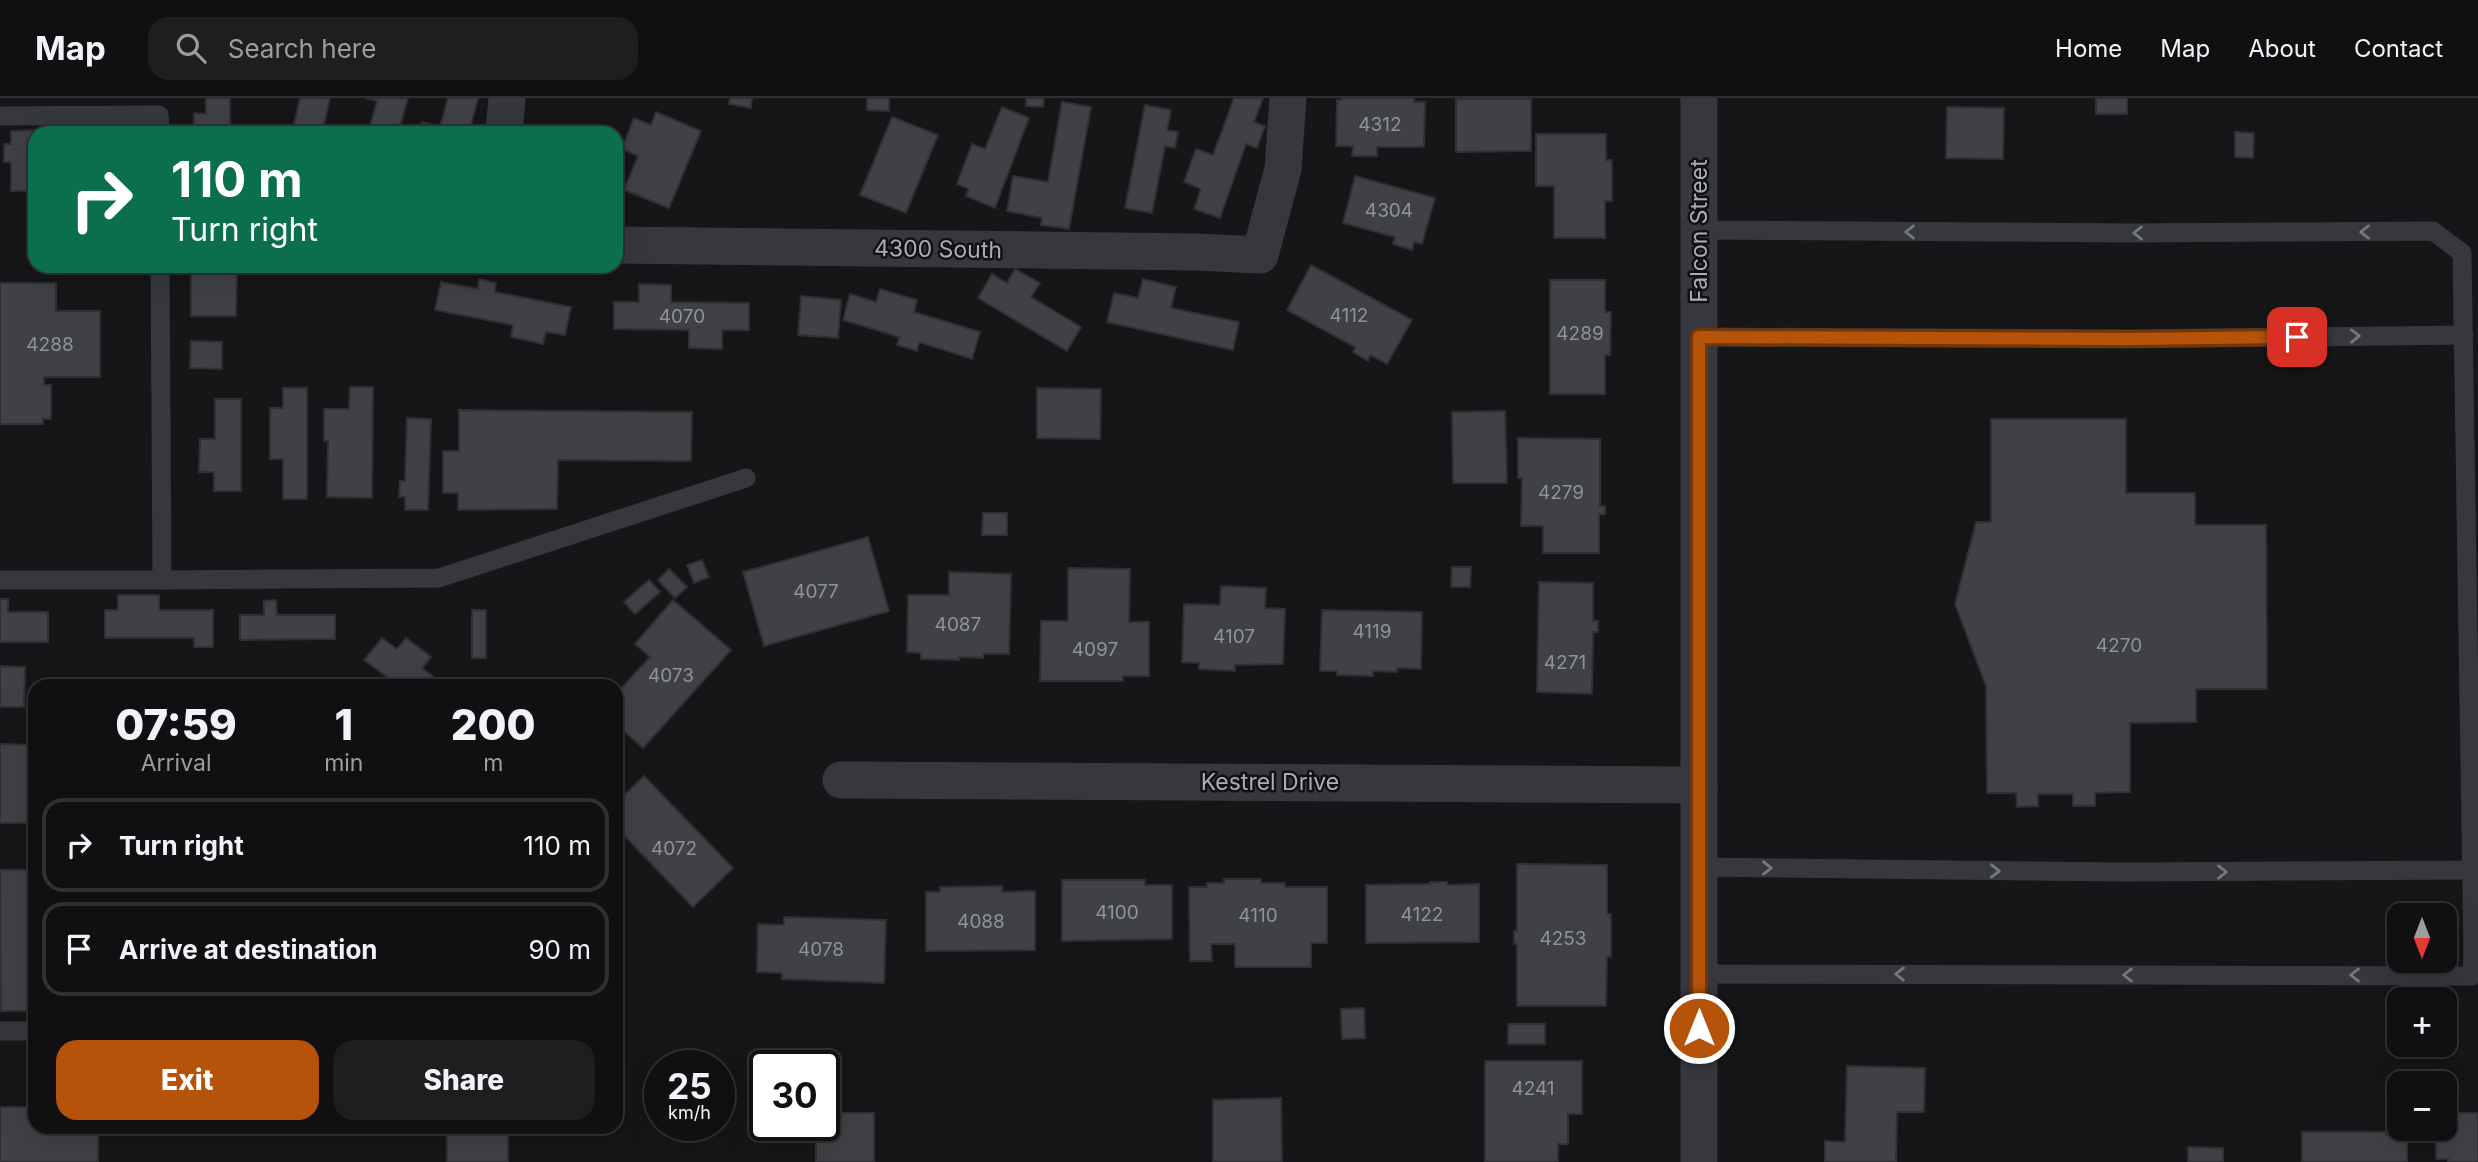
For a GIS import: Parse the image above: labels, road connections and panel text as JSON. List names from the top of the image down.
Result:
{
  "streets": {
    "street": ["Falcon Street", "4300 South", "Kestrel Drive"]
  },
  "crossings": [
    ["Falcon Street", "Kestrel Drive"]
  ],
  "house_numbers": [
    "4312",
    "4304",
    "4112",
    "4070",
    "4289",
    "4288",
    "4279",
    "4077",
    "4087",
    "4119",
    "4107",
    "4270",
    "4097",
    "4271",
    "4073",
    "4072",
    "4100",
    "4122",
    "4110",
    "4088",
    "4253",
    "4078",
    "4241"
  ],
  "north": "bottom",
  "page": {
    "header": "Map",
    "search": "Search here",
    "nav": [
      "Home",
      "Map",
      "About",
      "Contact"
    ],
    "turn": ["110 m", "Turn right"],
    "eta": [
      "07:59",
      "Arrival",
      "1",
      "min",
      "200",
      "m"
    ],
    "list": [
      {
        "name": "Turn right",
        "value": "110 m"
      },
      {
        "name": "Arrive at destination",
        "value": "90 m"
      }
    ],
    "map_buttons": ["+", "−"],
    "buttons": ["Exit", "Share"],
    "speed": "25 km/h",
    "limit": "30"
  }
}
